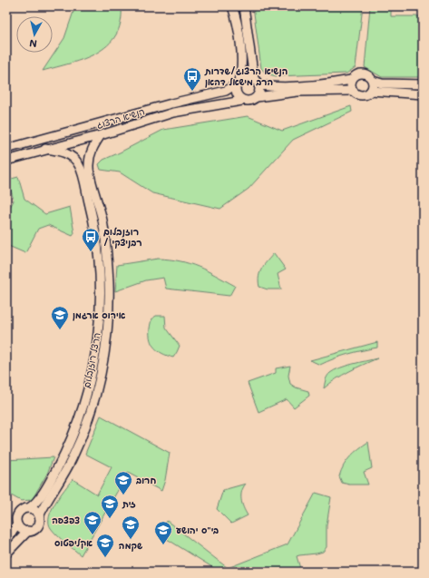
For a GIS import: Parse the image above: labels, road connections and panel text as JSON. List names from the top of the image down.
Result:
{
  "streets": {
    "street": ["הנשיא הרצוג", "הרצל רוזנבלום"]
  },
  "crossings": [
    ["הנשיא הרצוג", "הרצל רוזנבלום"]
  ],
  "places": {
    "bus stop": ["הנשיא הרצוג/שדרות הרב מישאל דהאן", "רוזנבלום / רבניצקי"],
    "school or university": [
      "אירוס ארגמן",
      "חרוב",
      "זית",
      "צפצפה",
      "שקמה",
      "בי\"ס יהושע",
      "אקליפטוס"
    ]
  },
  "north": "bottom"
}
